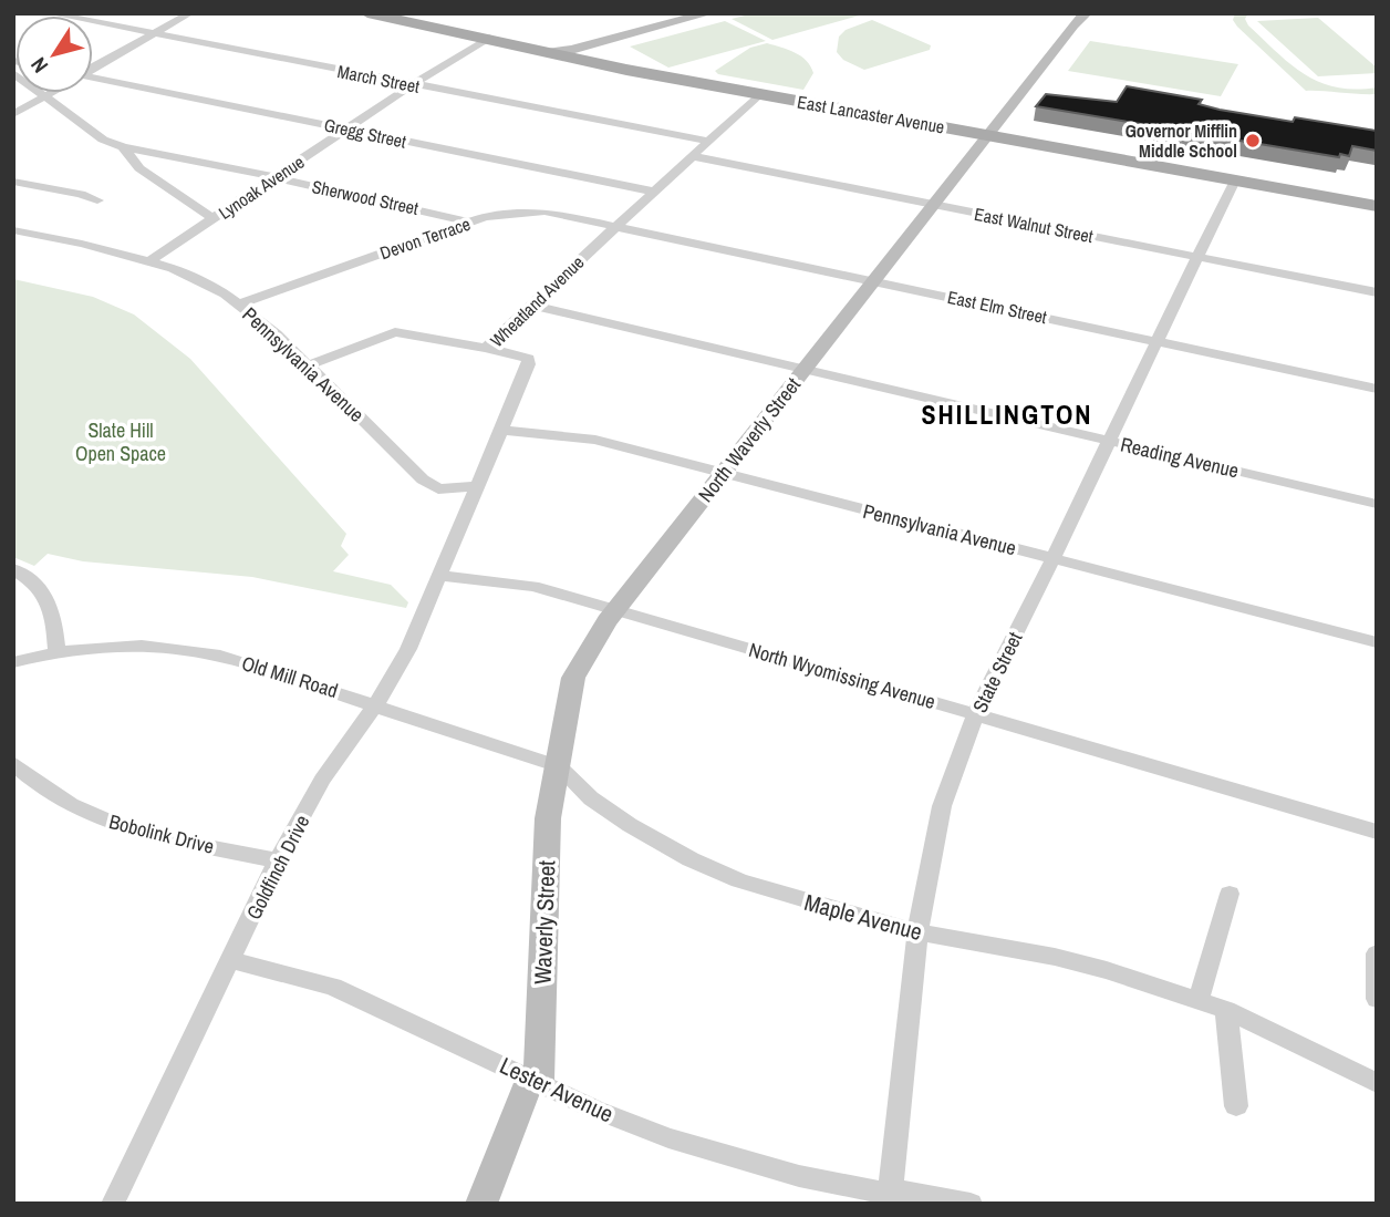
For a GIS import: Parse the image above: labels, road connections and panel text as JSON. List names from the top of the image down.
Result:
{
  "streets": {
    "main road": ["East Lancaster Avenue"],
    "street": [
      "March Street",
      "Gregg Street",
      "Lynoak Avenue",
      "Sherwood Street",
      "East Walnut Street",
      "Devon Terrace",
      "Wheatland Avenue",
      "East Elm Street",
      "Pennsylvania Avenue",
      "North Waverly Street",
      "Reading Avenue",
      "State Street",
      "North Wyomissing Avenue",
      "Old Mill Road",
      "Bobolink Drive",
      "Goldfinch Drive",
      "Maple Avenue",
      "Waverly Street",
      "Lester Avenue"
    ]
  },
  "crossings": [
    ["March Street", "Lynoak Avenue"],
    ["March Street", "Wheatland Avenue"],
    ["East Lancaster Avenue", "Lynoak Avenue"],
    ["East Lancaster Avenue", "Wheatland Avenue"],
    ["East Lancaster Avenue", "North Waverly Street"],
    ["East Lancaster Avenue", "State Street"],
    ["Gregg Street", "Lynoak Avenue"],
    ["Gregg Street", "Wheatland Avenue"],
    ["Lynoak Avenue", "Sherwood Street"],
    ["Lynoak Avenue", "Pennsylvania Avenue"],
    ["Sherwood Street", "Devon Terrace"],
    ["East Walnut Street", "Wheatland Avenue"],
    ["East Walnut Street", "North Waverly Street"],
    ["East Walnut Street", "State Street"],
    ["Devon Terrace", "Wheatland Avenue"],
    ["Devon Terrace", "East Elm Street"],
    ["Devon Terrace", "Pennsylvania Avenue"],
    ["Wheatland Avenue", "East Elm Street"],
    ["Wheatland Avenue", "Pennsylvania Avenue"],
    ["Wheatland Avenue", "Reading Avenue"],
    ["Wheatland Avenue", "Goldfinch Drive"],
    ["East Elm Street", "North Waverly Street"],
    ["East Elm Street", "State Street"],
    ["Pennsylvania Avenue", "North Waverly Street"],
    ["Pennsylvania Avenue", "State Street"],
    ["North Waverly Street", "Reading Avenue"],
    ["North Waverly Street", "North Wyomissing Avenue"],
    ["North Waverly Street", "Old Mill Road"],
    ["North Waverly Street", "Maple Avenue"],
    ["North Waverly Street", "Waverly Street"],
    ["Reading Avenue", "State Street"],
    ["State Street", "North Wyomissing Avenue"],
    ["State Street", "Maple Avenue"],
    ["State Street", "Lester Avenue"],
    ["North Wyomissing Avenue", "Goldfinch Drive"],
    ["Old Mill Road", "Goldfinch Drive"],
    ["Old Mill Road", "Maple Avenue"],
    ["Old Mill Road", "Waverly Street"],
    ["Bobolink Drive", "Goldfinch Drive"],
    ["Goldfinch Drive", "Lester Avenue"],
    ["Maple Avenue", "Waverly Street"],
    ["Waverly Street", "Lester Avenue"]
  ],
  "districts": ["SHILLINGTON"],
  "parks": ["Slate Hill Open Space"],
  "places": ["Governor Mifflin Middle School"],
  "north": "bottom left"
}
